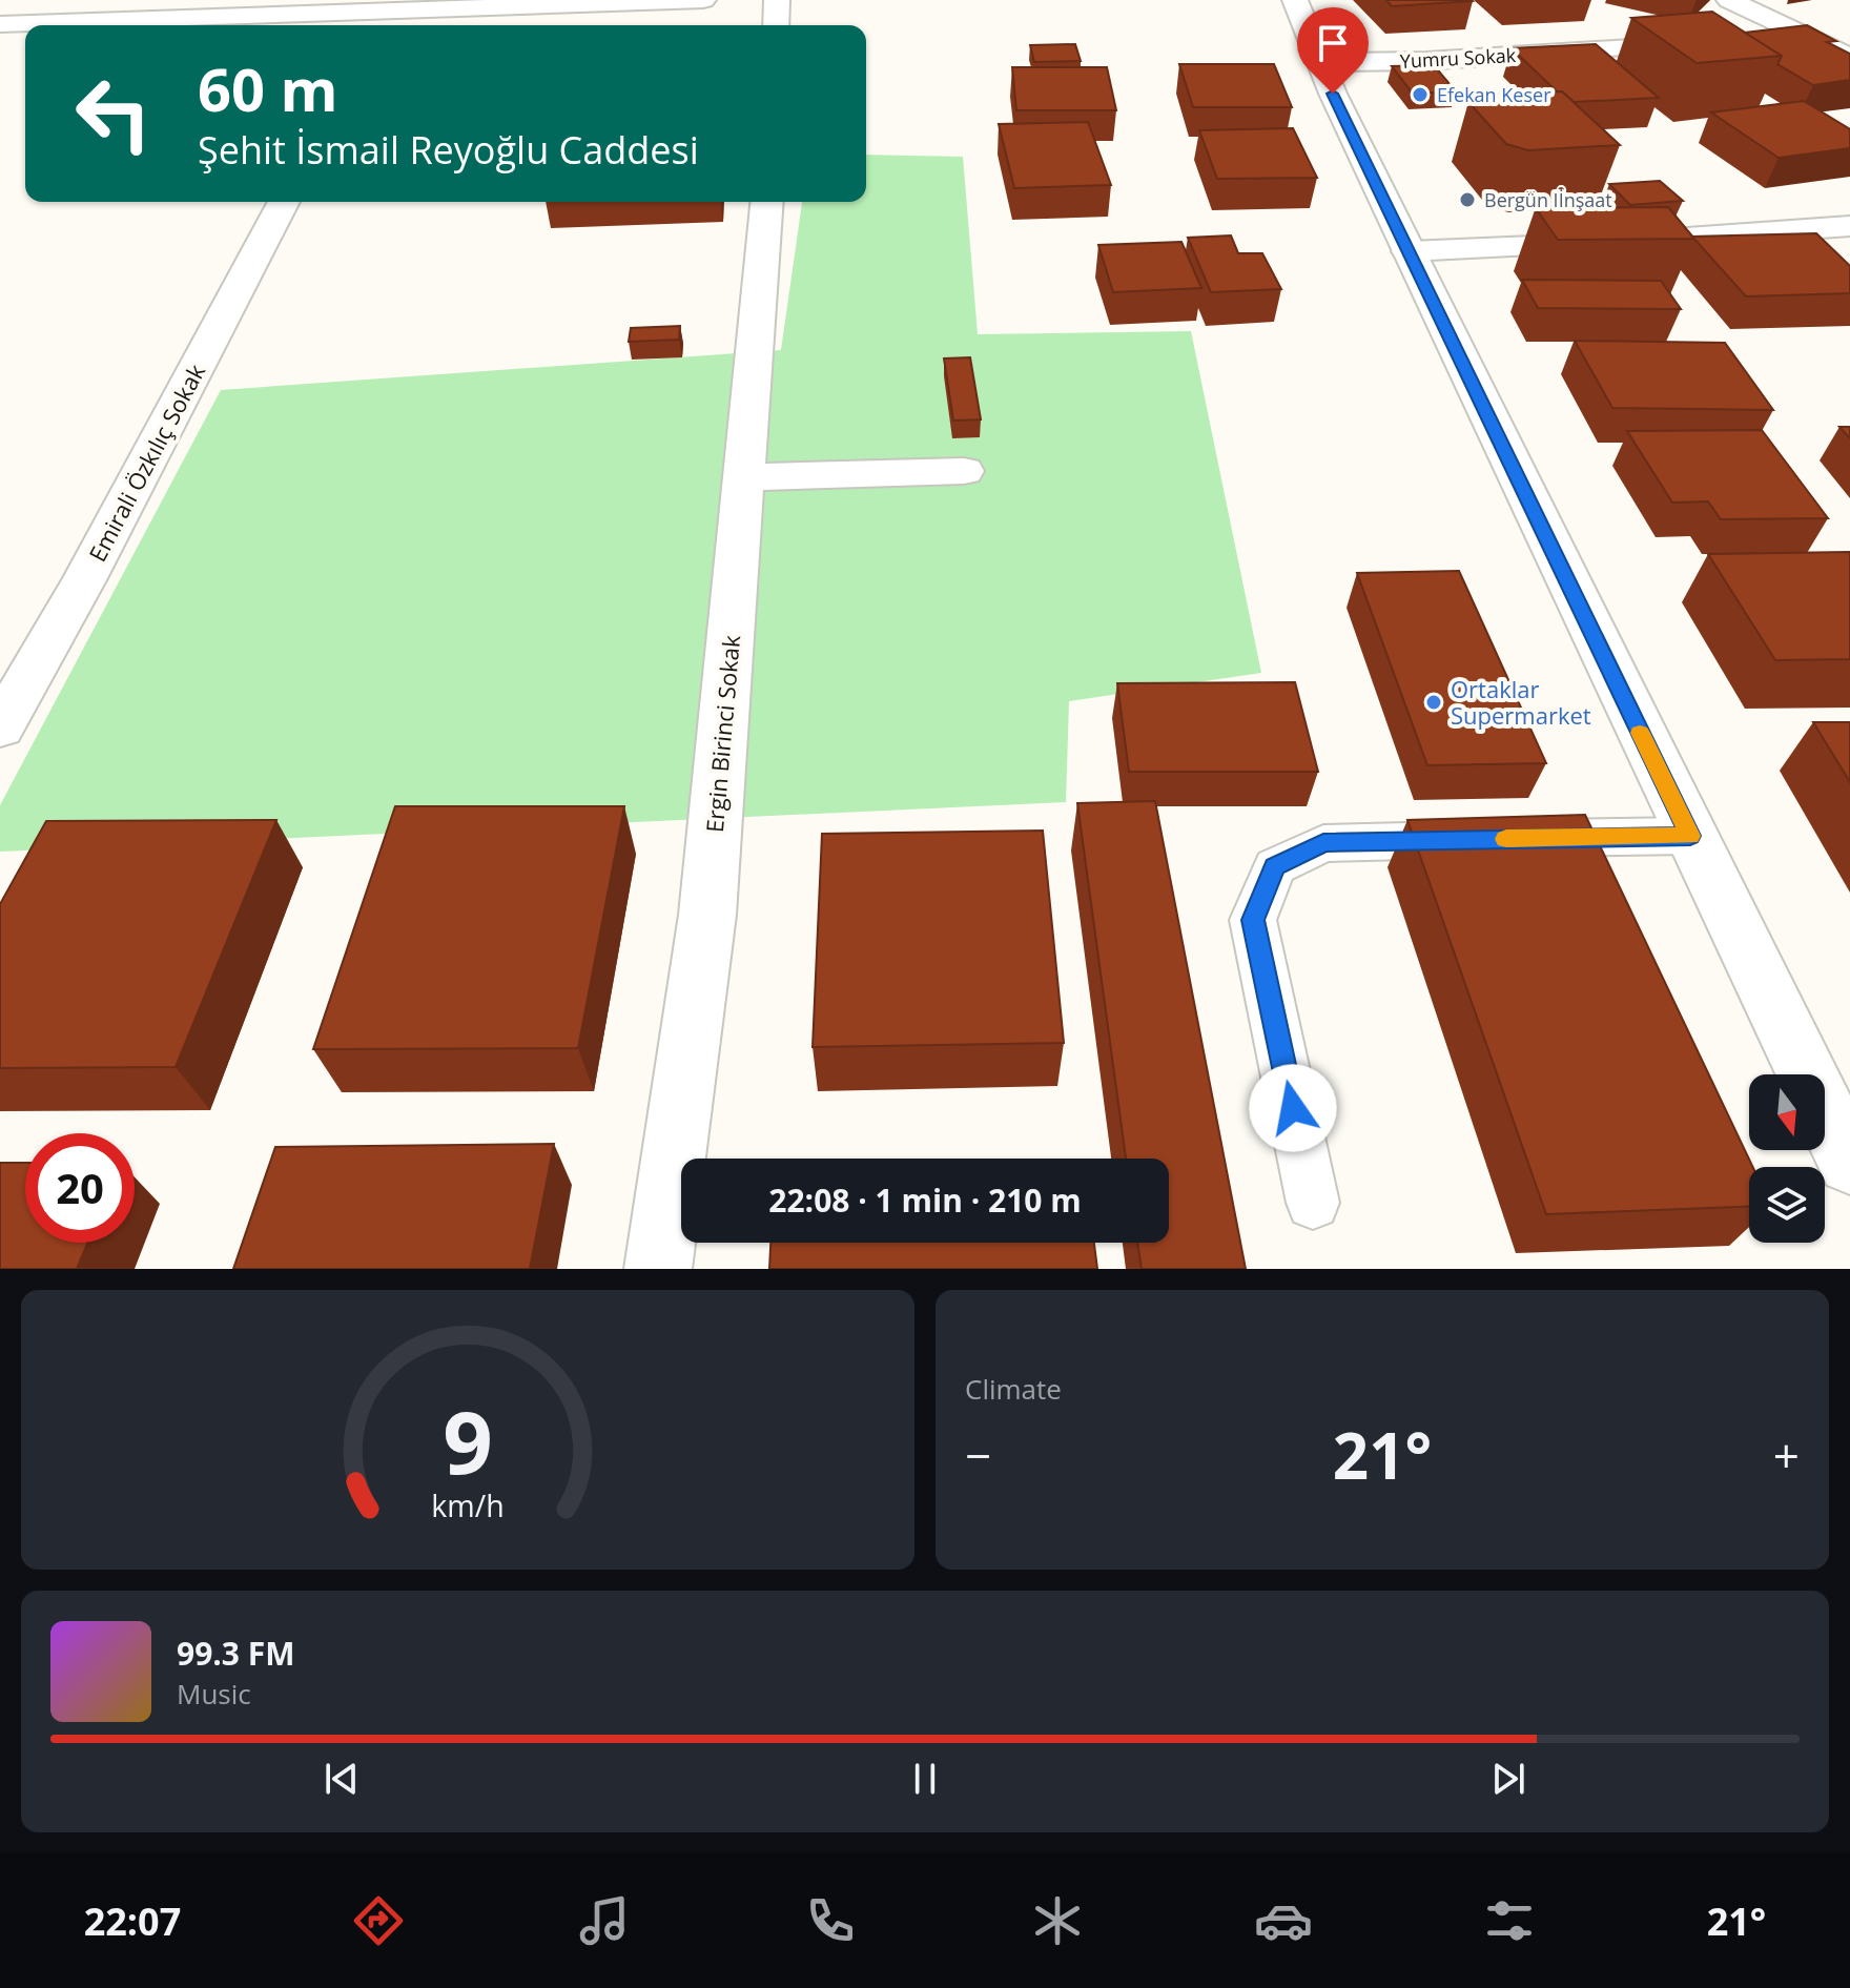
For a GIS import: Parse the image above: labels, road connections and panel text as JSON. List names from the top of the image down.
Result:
{
  "streets": {
    "street": ["Yumru Sokak", "Emirali Özkılıç Sokak", "Ergin Birinci Sokak"]
  },
  "places": ["Efekan Keser", "Bergün Iİnşaat", "Ortaklar Supermarket"],
  "north": "bottom",
  "page": {
    "turn": ["60 m", "Şehit İsmail Reyoğlu Caddesi"],
    "limit": "20",
    "trip": "22:08 · 1 min · 210 m",
    "tile": "Climate",
    "heat": ["−", "21°", "+"],
    "song": ["99.3 FM", "Music"],
    "tabs": ["22:07", "21°"],
    "gauge": ["9", "km/h"]
  }
}
